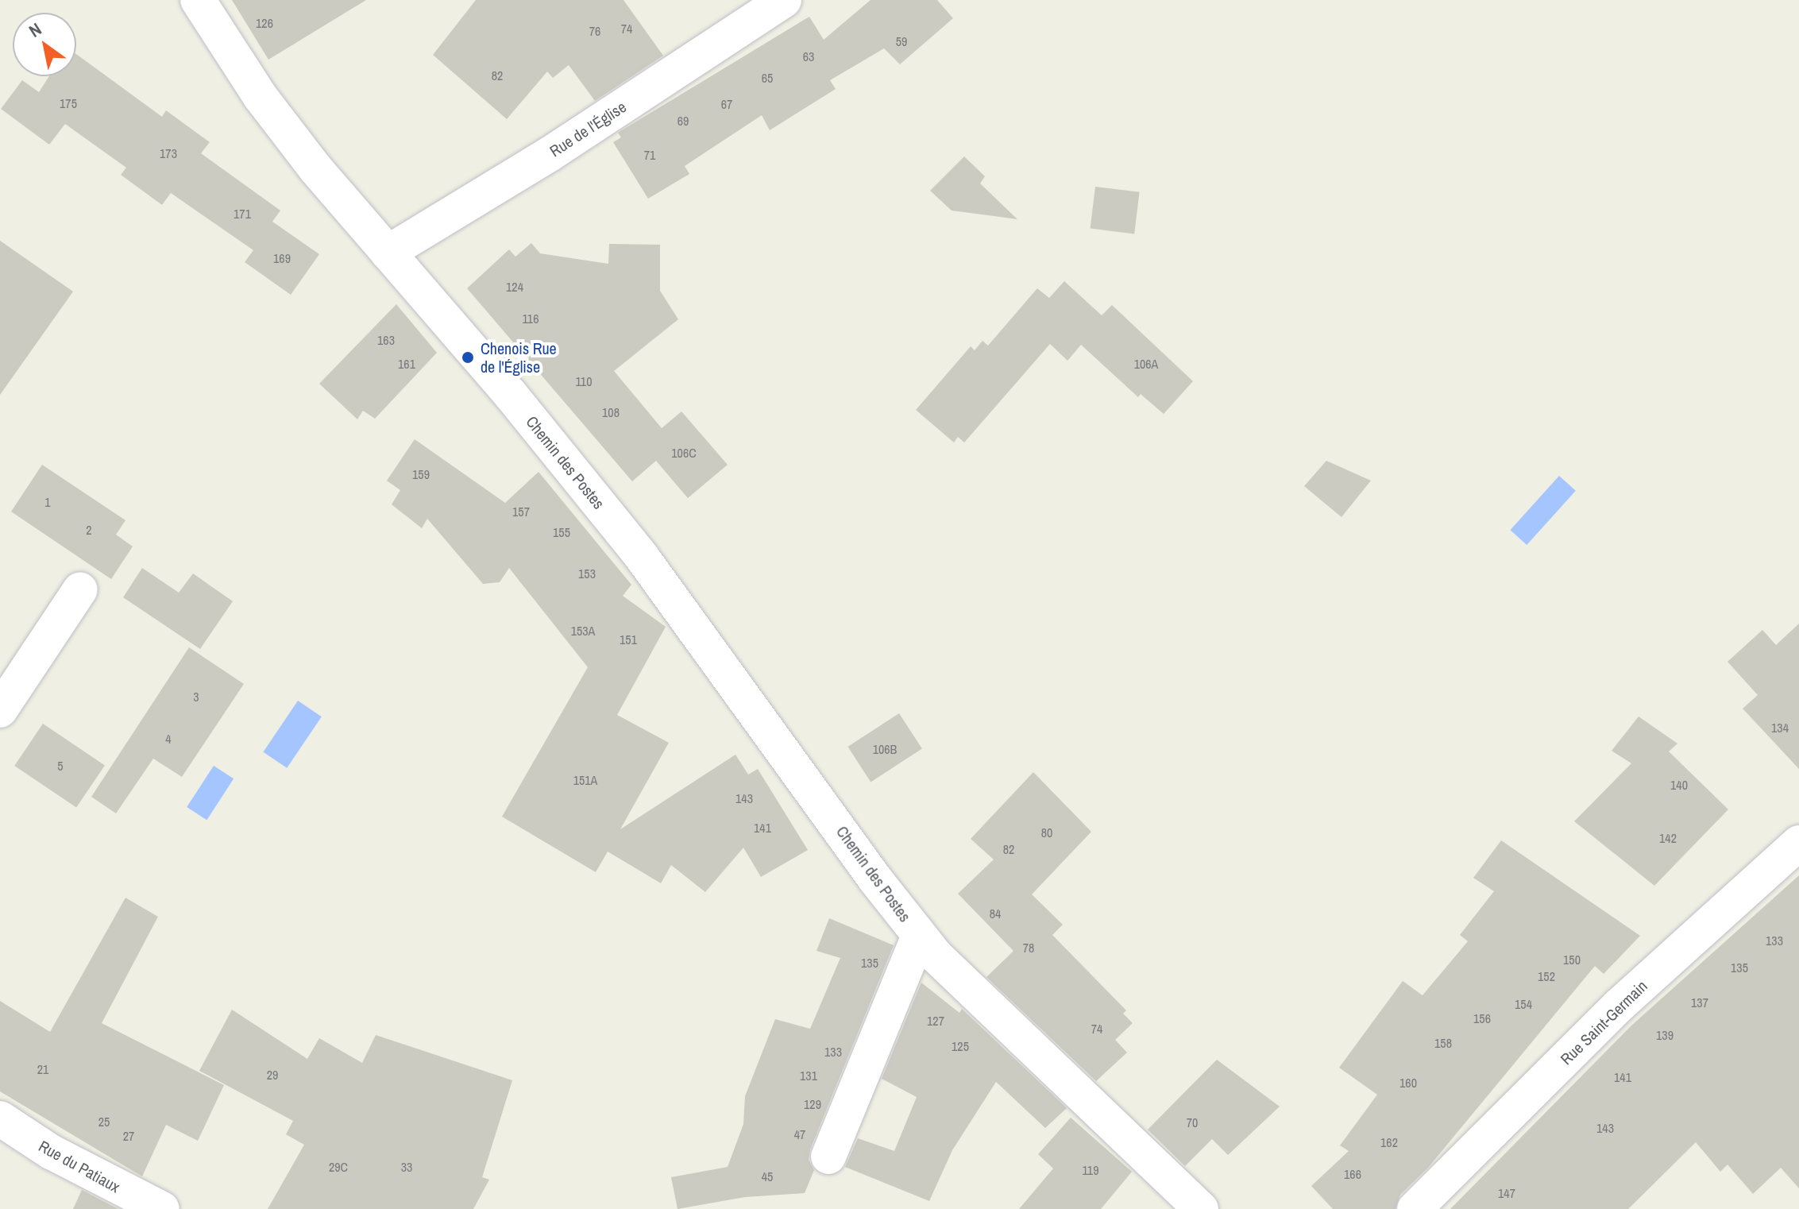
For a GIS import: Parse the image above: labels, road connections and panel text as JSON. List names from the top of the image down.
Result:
{
  "streets": {
    "street": [
      "Rue de l'Église",
      "Chemin des Postes",
      "Rue Saint-Germain",
      "Rue du Patiaux"
    ]
  },
  "crossings": [
    ["Rue de l'Église", "Chemin des Postes"]
  ],
  "places": ["Chenois Rue de l'Église"],
  "house_numbers": [
    "126",
    "74",
    "76",
    "59",
    "63",
    "82",
    "65",
    "175",
    "67",
    "69",
    "173",
    "71",
    "171",
    "169",
    "124",
    "116",
    "163",
    "161",
    "106A",
    "110",
    "108",
    "106C",
    "159",
    "1",
    "157",
    "2",
    "155",
    "153",
    "153A",
    "151",
    "3",
    "134",
    "4",
    "106B",
    "5",
    "151A",
    "140",
    "143",
    "141",
    "80",
    "142",
    "82",
    "84",
    "133",
    "78",
    "150",
    "135",
    "135",
    "152",
    "137",
    "154",
    "156",
    "127",
    "74",
    "139",
    "158",
    "125",
    "133",
    "21",
    "29",
    "131",
    "141",
    "160",
    "129",
    "25",
    "70",
    "143",
    "47",
    "27",
    "162",
    "29C",
    "33",
    "119",
    "166",
    "45",
    "147"
  ],
  "north": "top left"
}
